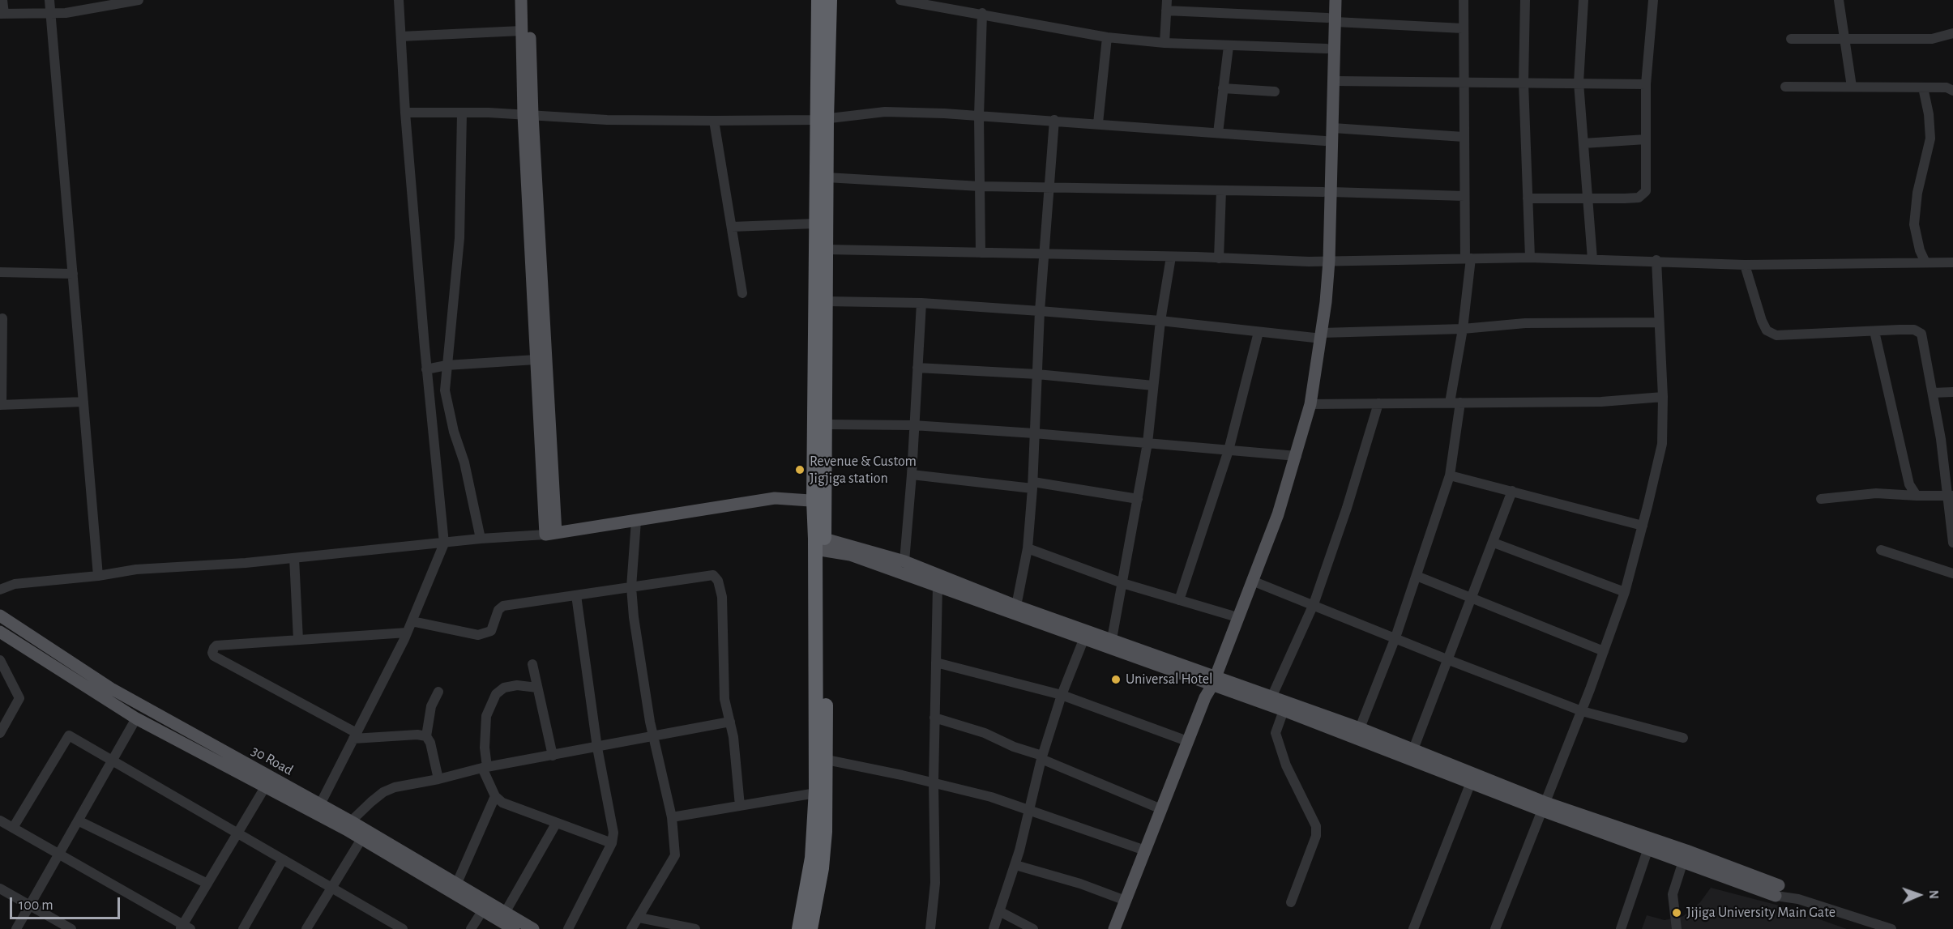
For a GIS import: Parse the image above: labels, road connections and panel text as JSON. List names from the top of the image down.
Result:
{
  "streets": {
    "main road": ["30 Road"]
  },
  "places": ["Revenue & Custom Jigjiga station", "Universal Hotel", "Jijiga University Main Gate"],
  "scale_bar": "100 m",
  "north": "right"
}
